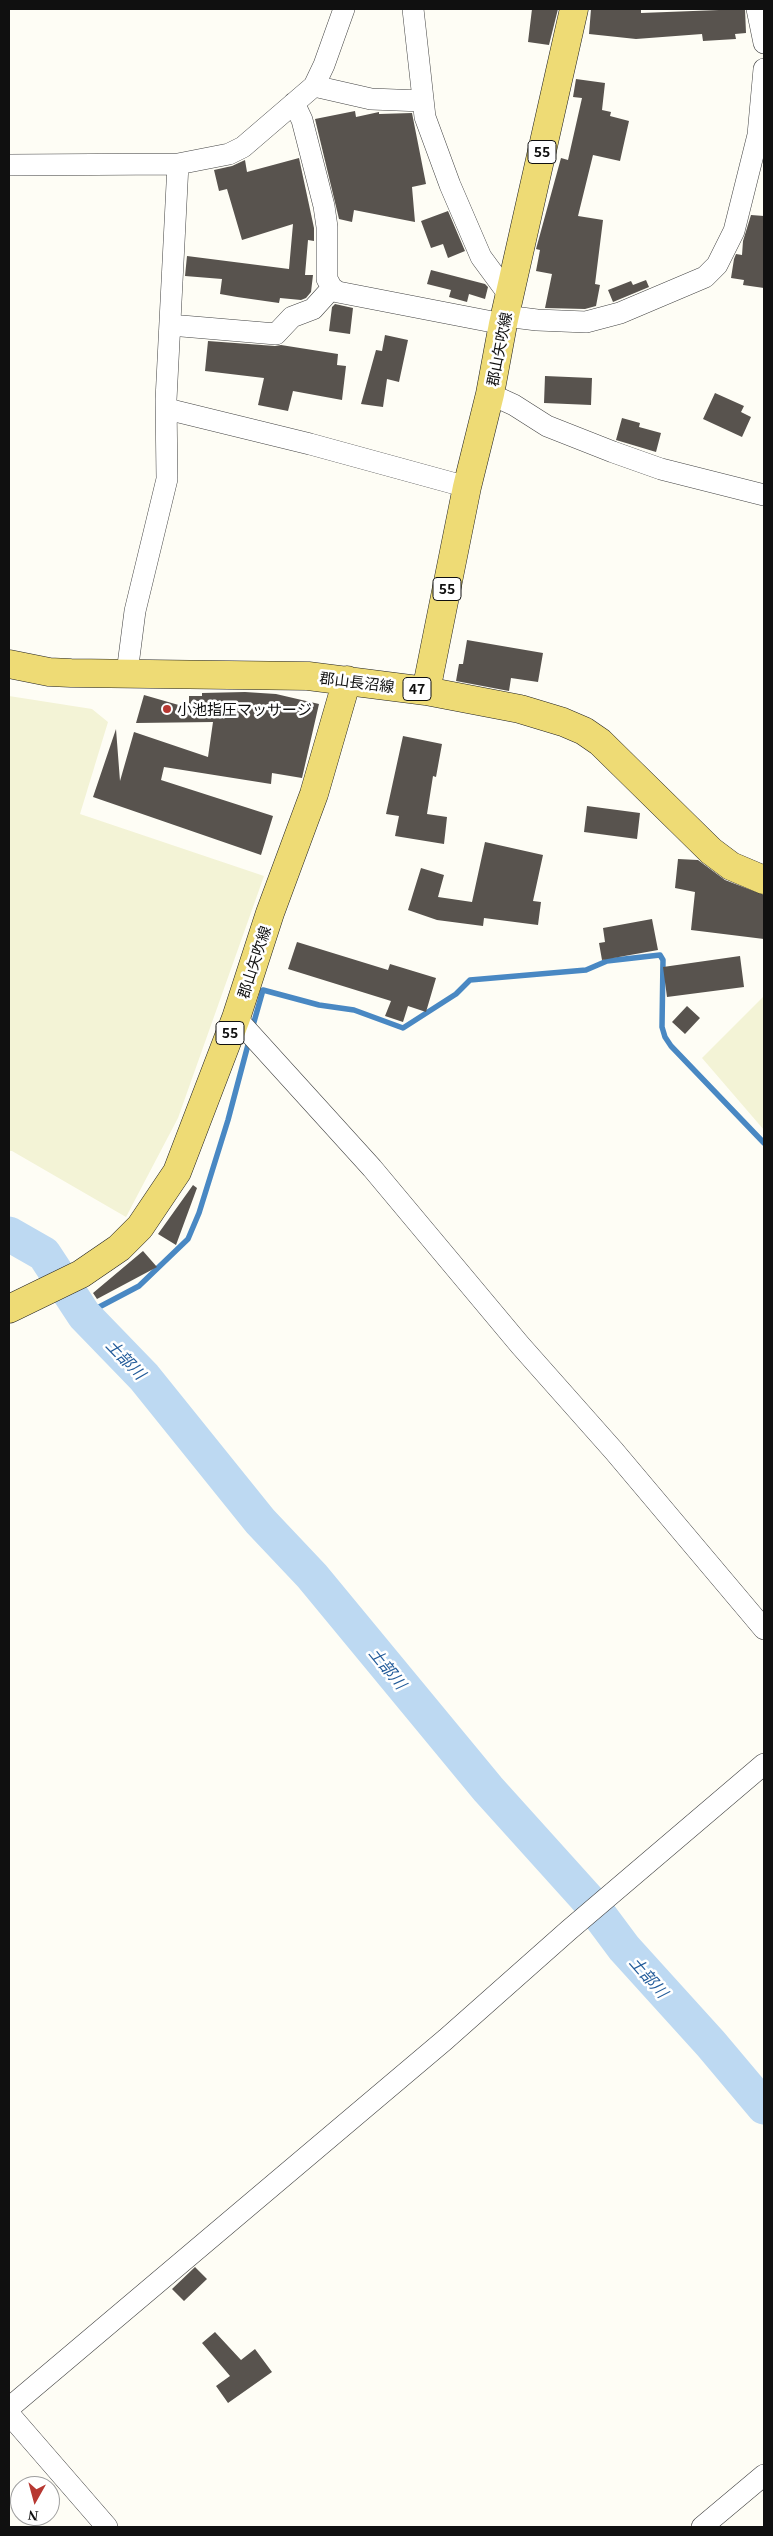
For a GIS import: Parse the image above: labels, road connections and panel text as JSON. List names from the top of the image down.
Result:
{
  "streets": {
    "main road": [
      "55",
      "郡山矢吹線",
      "郡山長沼線",
      "47"
    ]
  },
  "crossings": [
    ["郡山矢吹線", "郡山長沼線"]
  ],
  "water": ["土部川"],
  "places": ["小池指圧マッサージ"],
  "north": "bottom"
}
